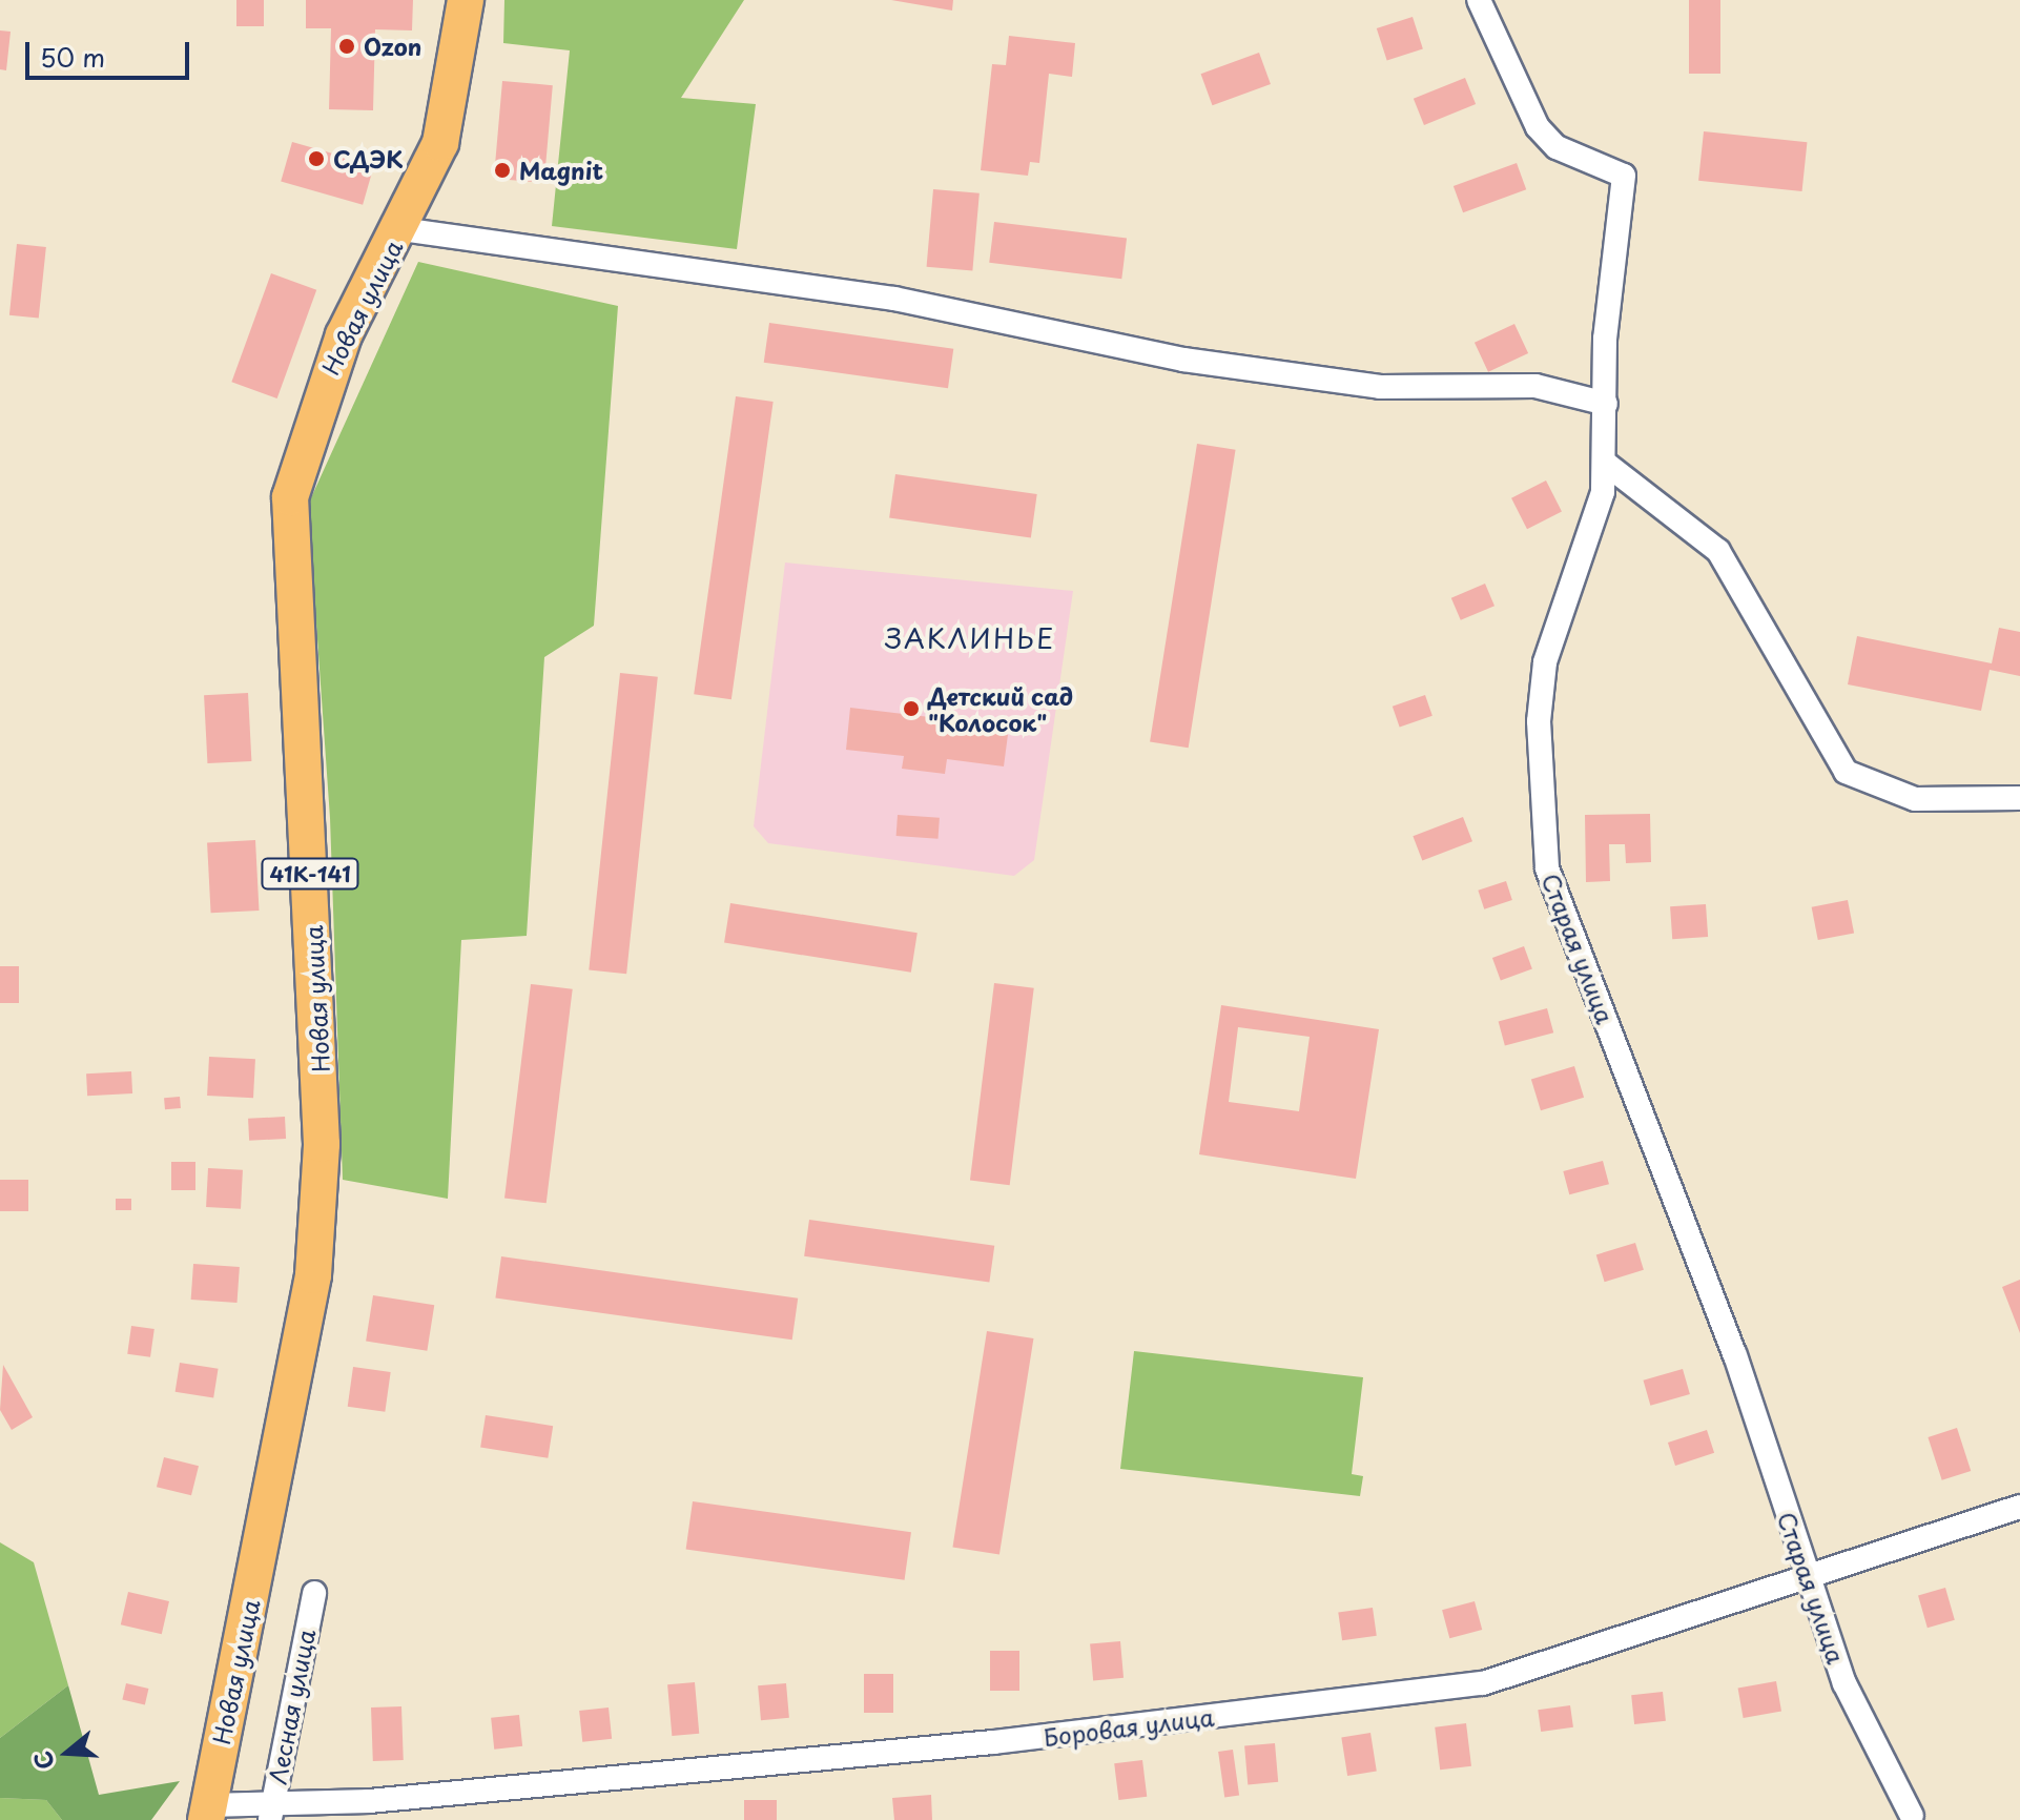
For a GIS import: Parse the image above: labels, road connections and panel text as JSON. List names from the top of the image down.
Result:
{
  "streets": {
    "main road": ["Новая улица", "41К-141"],
    "street": ["Старая улица", "Лесная улица", "Боровая улица"]
  },
  "crossings": [
    ["Новая улица", "Боровая улица"],
    ["Старая улица", "Боровая улица"],
    ["Лесная улица", "Боровая улица"]
  ],
  "districts": ["ЗАКЛИНЬЕ"],
  "places": [
    "Ozon",
    "СДЭК",
    "Magnit",
    "Детский сад \"Колосок\""
  ],
  "scale_bar": "50 m",
  "north": "left"
}
